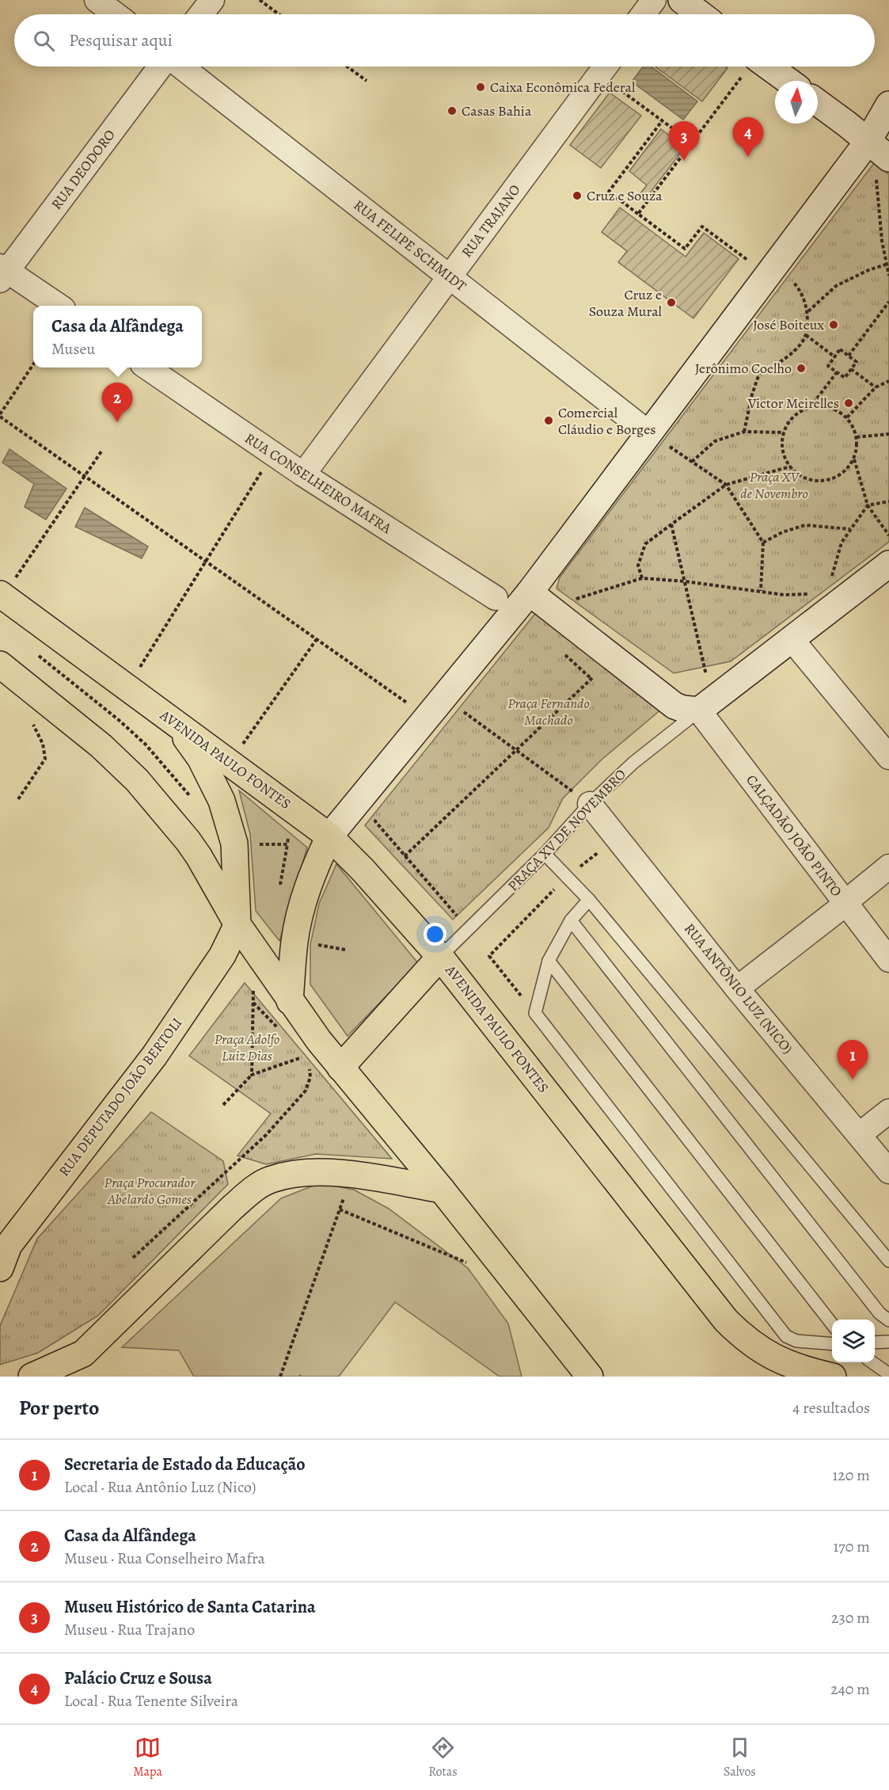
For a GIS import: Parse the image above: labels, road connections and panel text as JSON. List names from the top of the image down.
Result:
{
  "streets": {
    "main road": ["AVENIDA PAULO FONTES", "PRAÇA XV DE NOVEMBRO", "RUA DEPUTADO JOÃO BERTOLI"],
    "street": [
      "RUA DEODORO",
      "RUA TRAJANO",
      "RUA FELIPE SCHMIDT",
      "RUA CONSELHEIRO MAFRA",
      "CALÇADÃO JOÃO PINTO",
      "RUA ANTÔNIO LUZ (NICO)"
    ]
  },
  "crossings": [
    ["RUA TRAJANO", "RUA FELIPE SCHMIDT"],
    ["RUA TRAJANO", "RUA CONSELHEIRO MAFRA"],
    ["AVENIDA PAULO FONTES", "PRAÇA XV DE NOVEMBRO"],
    ["PRAÇA XV DE NOVEMBRO", "CALÇADÃO JOÃO PINTO"],
    ["PRAÇA XV DE NOVEMBRO", "RUA ANTÔNIO LUZ (NICO)"]
  ],
  "parks": [
    "Praça XV de Novembro",
    "Praça Fernando Machado",
    "Praça Adolfo Luiz Dias",
    "Praça Procurador Abelardo Gomes"
  ],
  "places": [
    "Caixa Econômica Federal",
    "Casas Bahia",
    "Cruz e Souza",
    "Cruz e Souza Mural",
    "José Boiteux",
    "Jerônimo Coelho",
    "Victor Meirelles",
    "Comercial Cláudio e Borges"
  ],
  "north": "top",
  "page": {
    "search": "Pesquisar aqui",
    "pins": [
      "4",
      "3",
      "2",
      "1"
    ],
    "popup": ["Casa da Alfândega", "Museu"],
    "heading": ["Por perto", "4 resultados"],
    "list": [
      {
        "mark": "1",
        "name": "Secretaria de Estado da Educação",
        "note": "Local · Rua Antônio Luz (Nico)",
        "value": "120 m"
      },
      {
        "mark": "2",
        "name": "Casa da Alfândega",
        "note": "Museu · Rua Conselheiro Mafra",
        "value": "170 m"
      },
      {
        "mark": "3",
        "name": "Museu Histórico de Santa Catarina",
        "note": "Museu · Rua Trajano",
        "value": "230 m"
      },
      {
        "mark": "4",
        "name": "Palácio Cruz e Sousa",
        "note": "Local · Rua Tenente Silveira",
        "value": "240 m"
      }
    ],
    "nav": ["Mapa", "Rotas", "Salvos"]
  }
}
